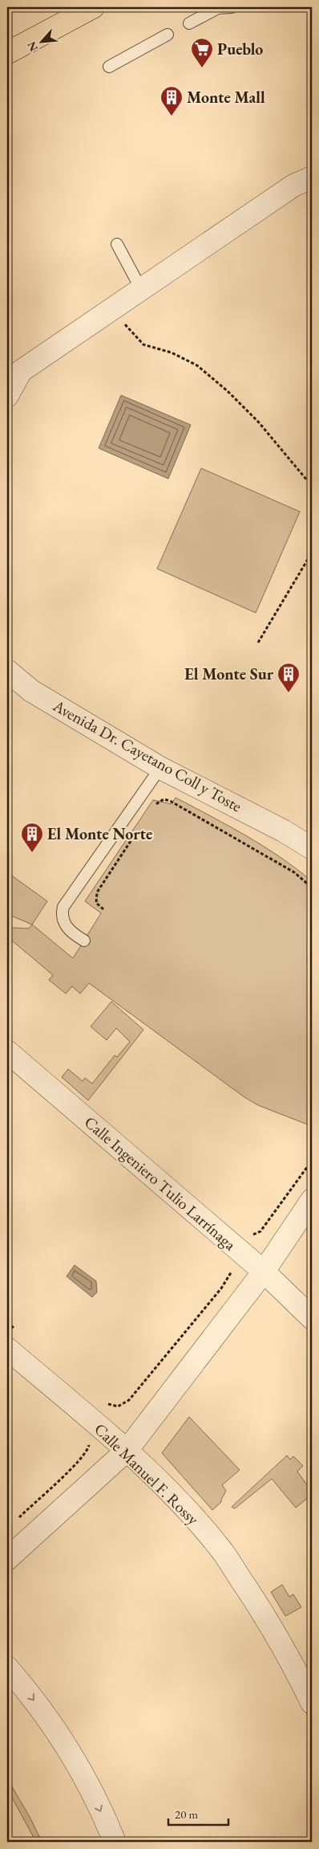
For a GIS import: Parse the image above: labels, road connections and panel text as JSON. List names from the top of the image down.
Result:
{
  "streets": {
    "street": ["Avenida Dr. Cayetano Coll y Toste", "Calle Ingeniero Tulio Larrínaga", "Calle Manuel F. Rossy"]
  },
  "places": {
    "supermarket": ["Pueblo"],
    "building": ["Monte Mall", "El Monte Sur", "El Monte Norte"]
  },
  "scale_bar": "20 m",
  "north": "bottom left"
}
